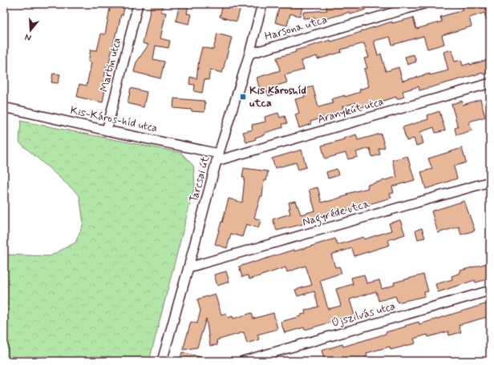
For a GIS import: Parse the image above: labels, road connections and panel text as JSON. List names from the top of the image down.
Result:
{
  "streets": {
    "street": [
      "Harsona utca",
      "Martin utca",
      "Aranykút utca",
      "Kis-Káros-híd utca",
      "Tarcsai út",
      "Nagyréde utca",
      "Újszilvás utca"
    ]
  },
  "crossings": [
    ["Harsona utca", "Tarcsai út"],
    ["Martin utca", "Kis-Káros-híd utca"],
    ["Aranykút utca", "Kis-Káros-híd utca"],
    ["Aranykút utca", "Tarcsai út"],
    ["Kis-Káros-híd utca", "Tarcsai út"],
    ["Tarcsai út", "Nagyréde utca"]
  ],
  "places": {
    "transit": ["Kis Károshíd utca"]
  },
  "north": "bottom"
}
